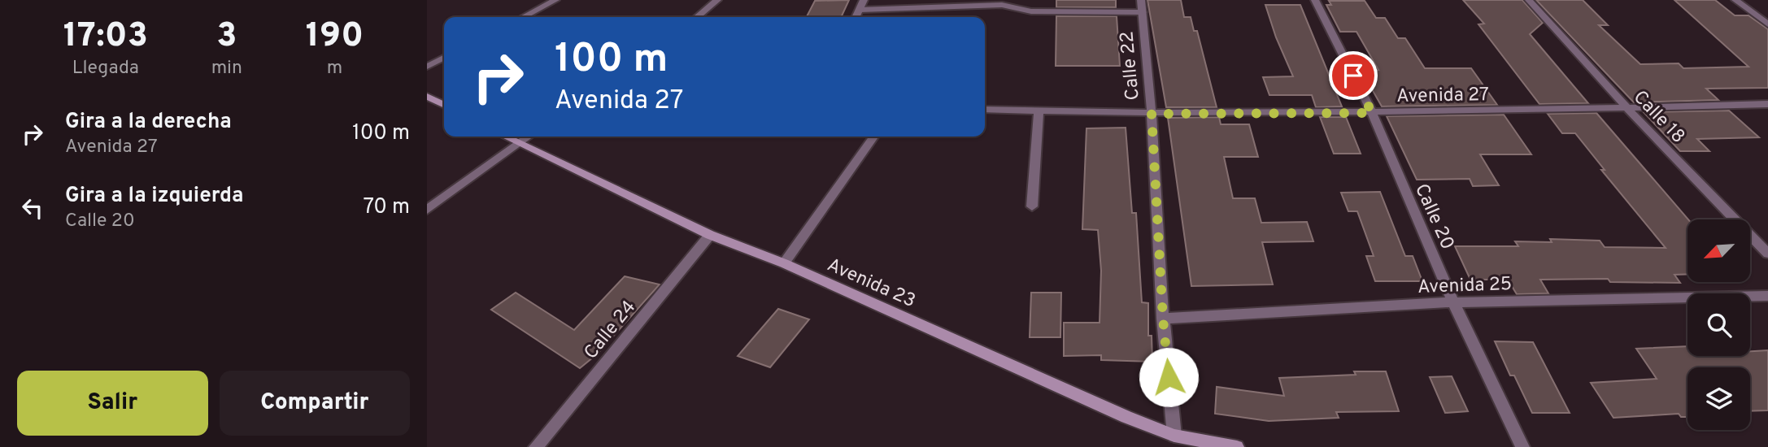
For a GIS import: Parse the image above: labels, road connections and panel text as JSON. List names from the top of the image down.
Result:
{
  "streets": {
    "main road": ["Avenida 23"],
    "street": [
      "Calle 22",
      "Avenida 27",
      "Calle 18",
      "Calle 20",
      "Avenida 25",
      "Calle 24"
    ]
  },
  "crossings": [
    ["Calle 22", "Avenida 27"],
    ["Calle 22", "Avenida 23"],
    ["Calle 22", "Avenida 25"],
    ["Avenida 27", "Calle 18"],
    ["Avenida 27", "Calle 20"],
    ["Calle 20", "Avenida 25"],
    ["Avenida 23", "Calle 24"]
  ],
  "north": "bottom left",
  "page": {
    "eta": [
      "17:03",
      "Llegada",
      "3",
      "min",
      "190",
      "m"
    ],
    "turn": ["100 m", "Avenida 27"],
    "list": [
      {
        "name": "Gira a la derecha",
        "note": "Avenida 27",
        "value": "100 m"
      },
      {
        "name": "Gira a la izquierda",
        "note": "Calle 20",
        "value": "70 m"
      }
    ],
    "buttons": ["Salir", "Compartir"]
  }
}
